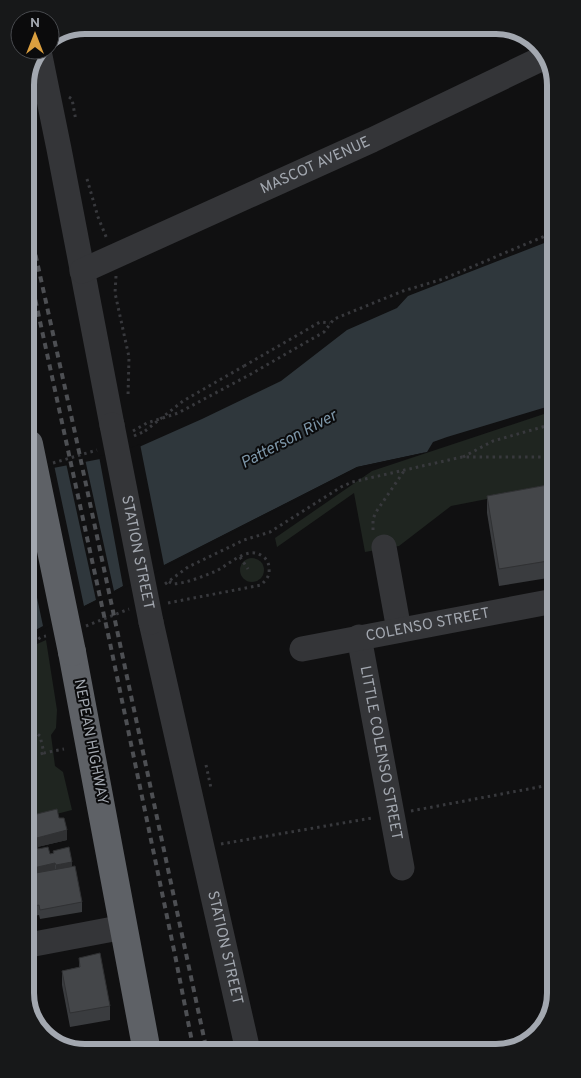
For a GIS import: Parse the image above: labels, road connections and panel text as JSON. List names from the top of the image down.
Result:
{
  "streets": {
    "highway": ["NEPEAN HIGHWAY"],
    "street": [
      "MASCOT AVENUE",
      "STATION STREET",
      "COLENSO STREET",
      "LITTLE COLENSO STREET"
    ]
  },
  "crossings": [
    ["MASCOT AVENUE", "STATION STREET"],
    ["COLENSO STREET", "LITTLE COLENSO STREET"]
  ],
  "water": ["Patterson River"],
  "north": "top"
}
